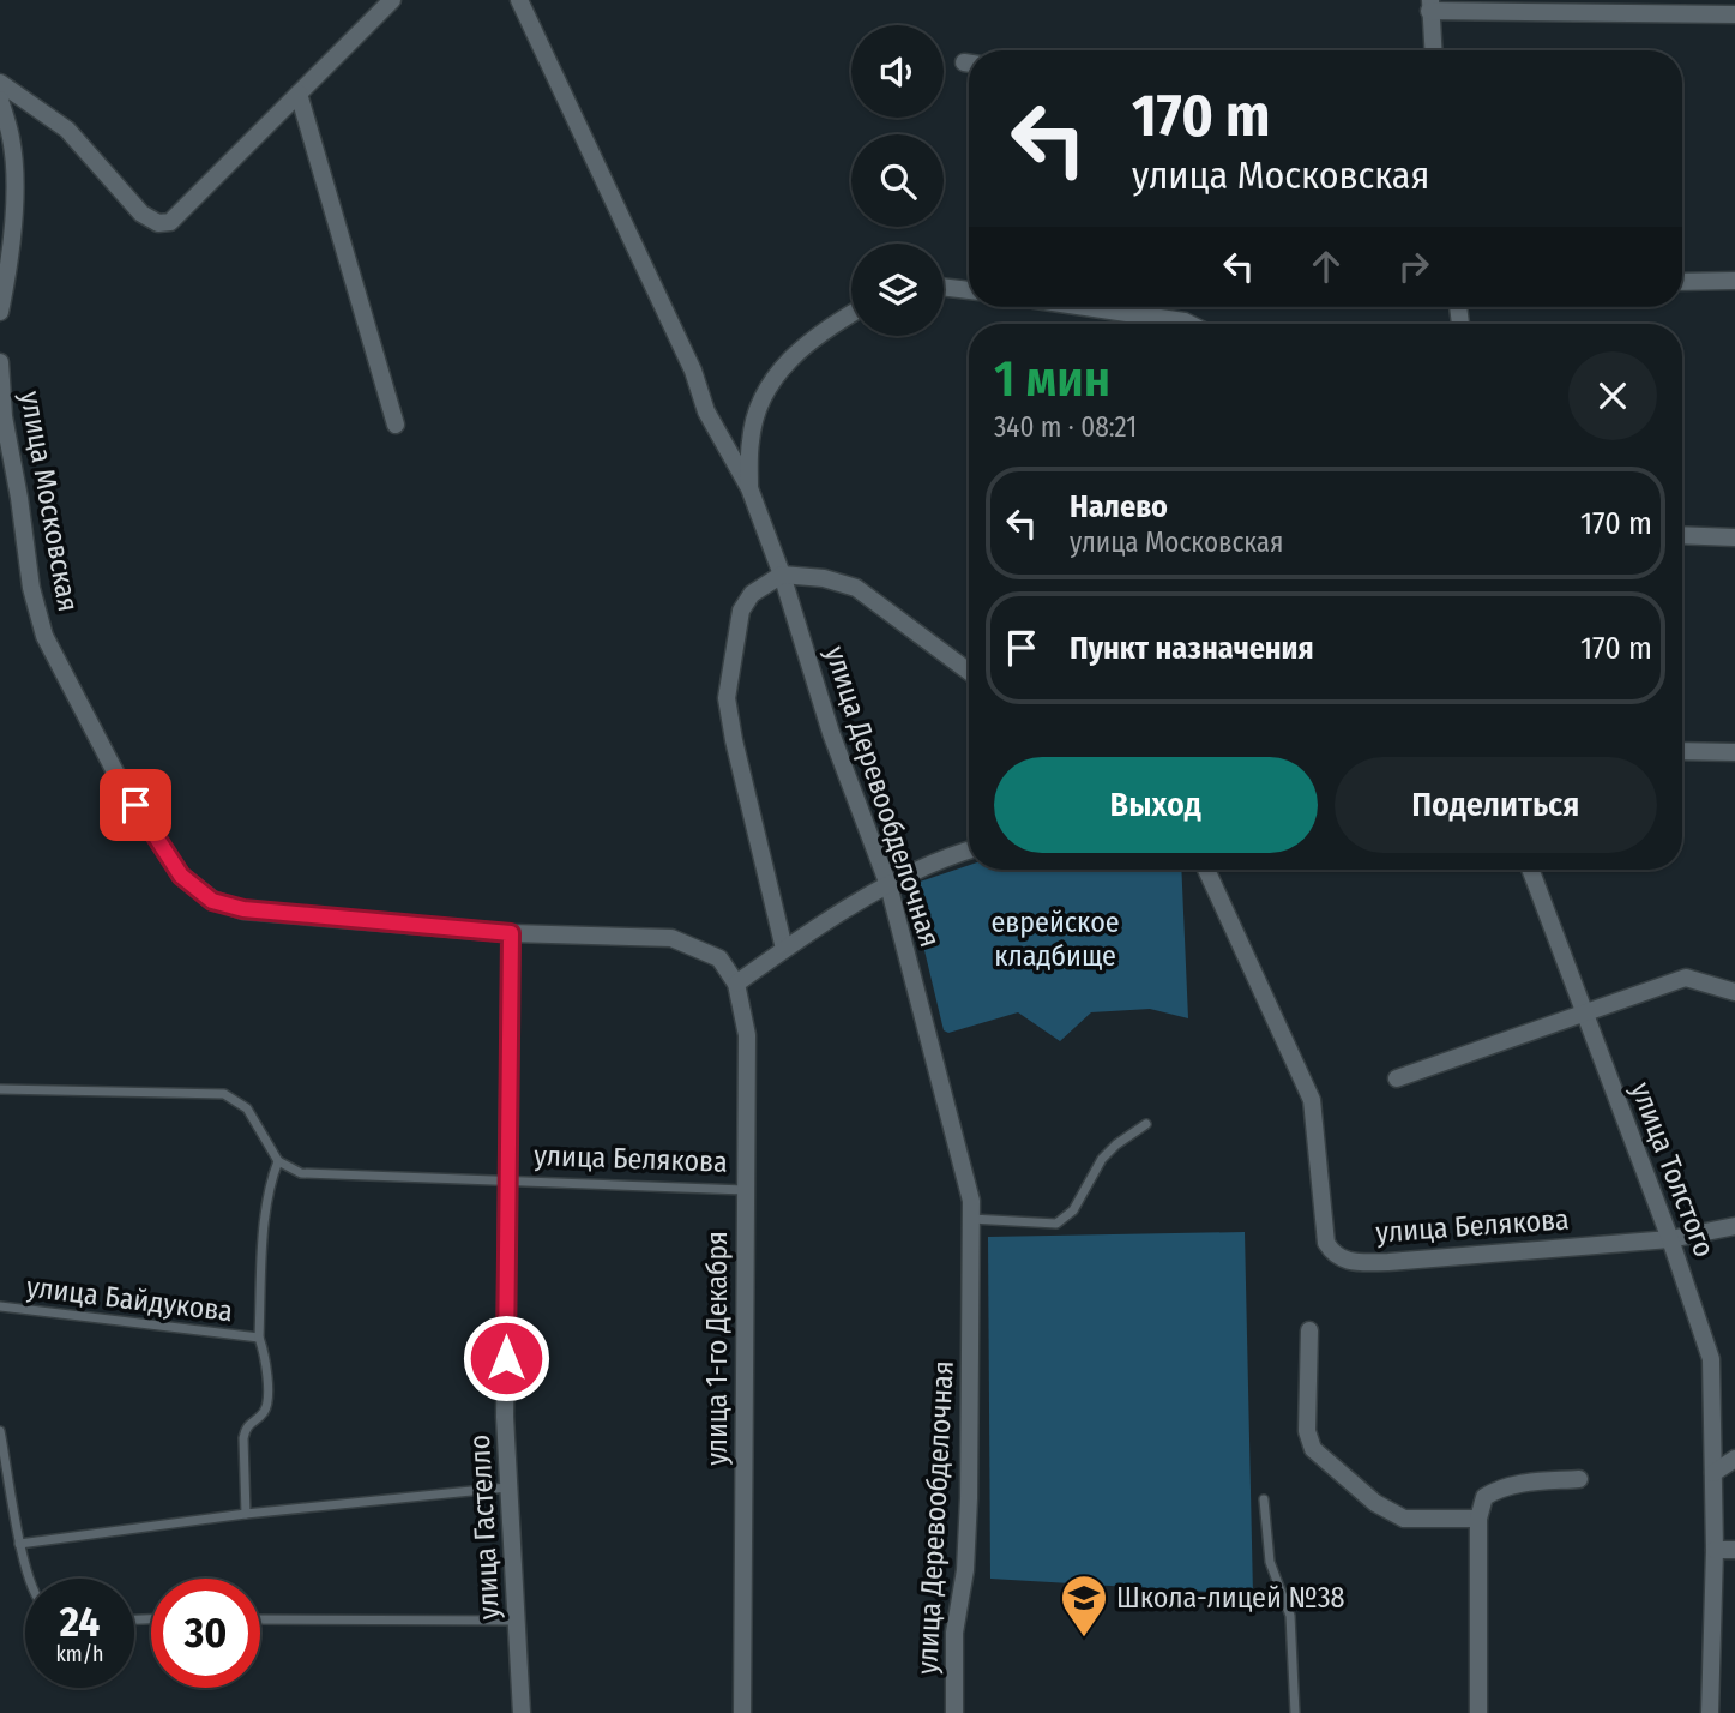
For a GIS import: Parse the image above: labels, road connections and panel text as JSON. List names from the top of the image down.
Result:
{
  "streets": {
    "street": [
      "улица Московская",
      "улица Деревообделочная",
      "улица Белякова",
      "улица Толстого",
      "улица 1-го Декабря",
      "улица Гастелло"
    ],
    "lane": ["улица Байдукова"]
  },
  "crossings": [
    ["улица Московская", "улица 1-го Декабря"],
    ["улица Московская", "улица Гастелло"],
    ["улица Белякова", "улица Толстого"],
    ["улица Белякова", "улица 1-го Декабря"],
    ["улица Белякова", "улица Гастелло"]
  ],
  "parks": ["еврейское кладбище"],
  "places": {
    "school or university": ["Школа-лицей №38"]
  },
  "page": {
    "turn": ["170 m", "улица Московская"],
    "heading": ["1 мин", "340 m · 08:21"],
    "list": [
      {
        "name": "Налево",
        "note": "улица Московская",
        "value": "170 m"
      },
      {
        "name": "Пункт назначения",
        "value": "170 m"
      }
    ],
    "buttons": ["Выход", "Поделиться"],
    "speed": "24 km/h",
    "limit": "30"
  }
}
